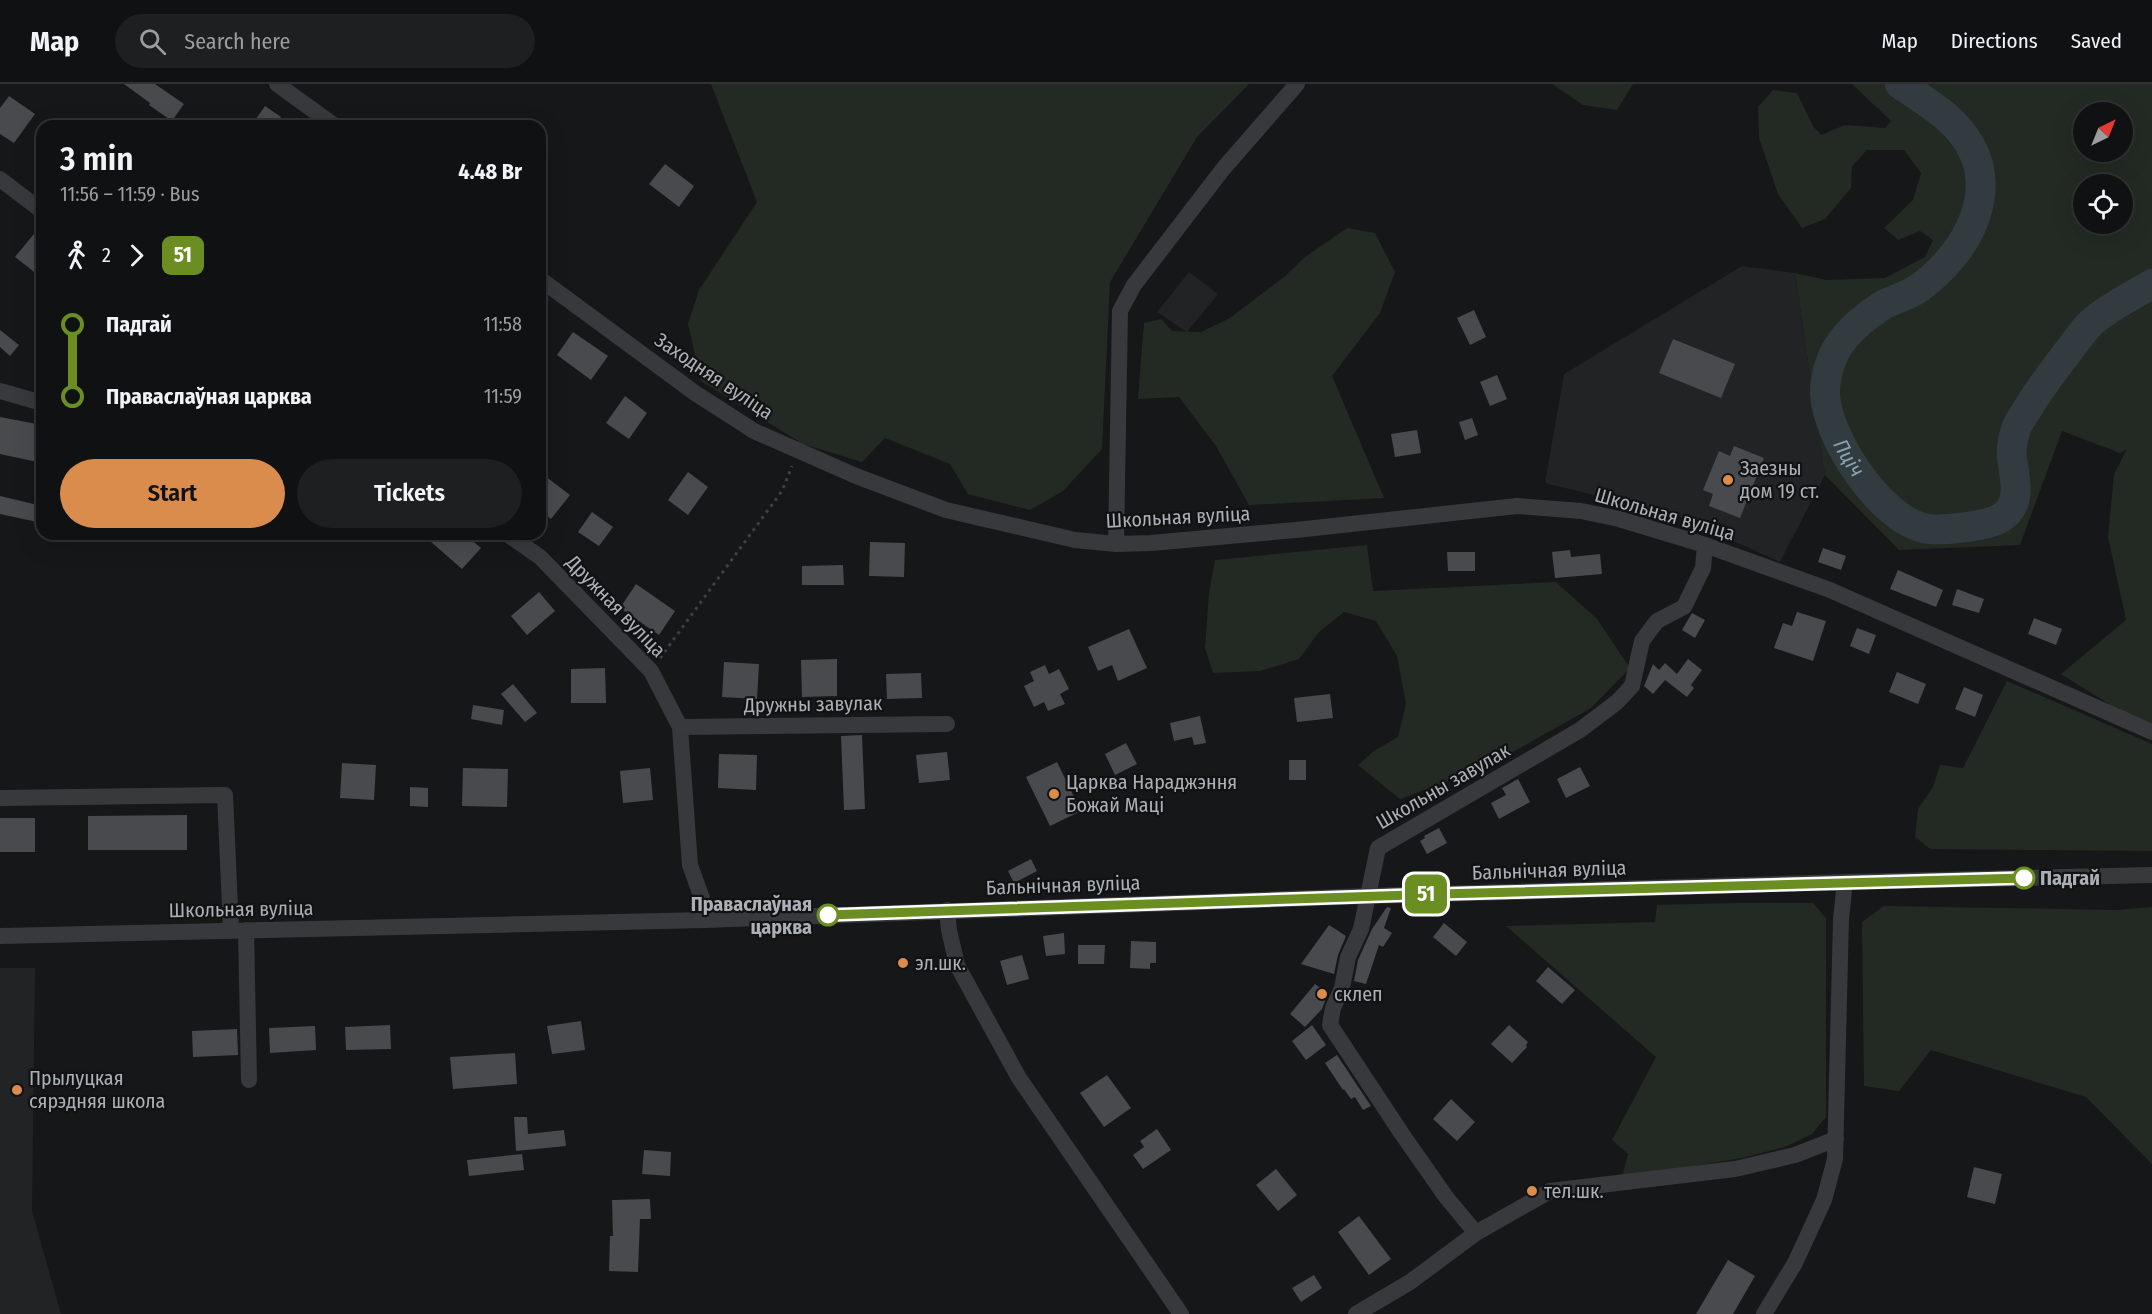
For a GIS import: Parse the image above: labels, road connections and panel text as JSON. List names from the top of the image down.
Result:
{
  "streets": {
    "street": [
      "Заходняя вуліца",
      "Школьная вуліца",
      "Дружная вуліца",
      "Дружны завулак",
      "Школьны завулак",
      "Бальнічная вуліца"
    ]
  },
  "crossings": [
    ["Заходняя вуліца", "Школьная вуліца"],
    ["Школьная вуліца", "Школьны завулак"],
    ["Школьная вуліца", "Бальнічная вуліца"],
    ["Дружная вуліца", "Дружны завулак"],
    ["Дружная вуліца", "Бальнічная вуліца"],
    ["Школьны завулак", "Бальнічная вуліца"]
  ],
  "water": ["Пціч"],
  "places": [
    "Заезны дом 19 ст.",
    "Царква Нараджэння Божай Маці",
    "Падгай",
    "Праваслаўная царква",
    "эл.шк.",
    "склеп",
    "Прылуцкая сярэдняя школа",
    "тел.шк."
  ],
  "lines": ["bus line 51"],
  "north": "top right",
  "page": {
    "header": "Map",
    "search": "Search here",
    "nav": ["Map", "Directions", "Saved"],
    "on_map": "51",
    "heading": ["3 min", "11:56 – 11:59 · Bus", "4.48 Br"],
    "legs": ["2", "51"],
    "list": [
      {
        "name": "Падгай",
        "value": "11:58"
      },
      {
        "name": "Праваслаўная царква",
        "value": "11:59"
      }
    ],
    "buttons": ["Start", "Tickets"]
  }
}
